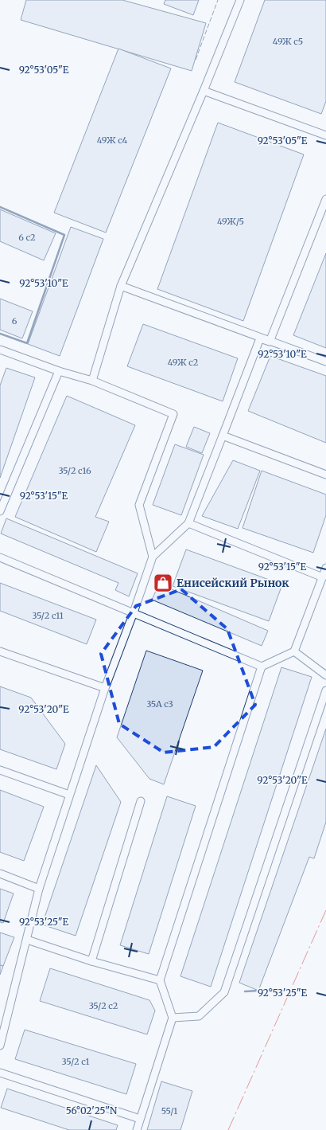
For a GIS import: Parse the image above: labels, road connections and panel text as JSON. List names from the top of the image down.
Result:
{
  "places": {
    "shop": ["Енисейский Рынок"]
  },
  "house_numbers": [
    "49Ж с5",
    "49Ж с4",
    "49Ж/5",
    "6 с2",
    "6",
    "49Ж с2",
    "35/2 с16",
    "35/2 с11",
    "35А с3",
    "35/2 с2",
    "35/2 с1",
    "55/1"
  ],
  "coordinates": [
    "92°53'05\"E",
    "92°53'10\"E",
    "92°53'15\"E",
    "92°53'20\"E",
    "92°53'25\"E",
    "56°02'25\"N"
  ]
}
